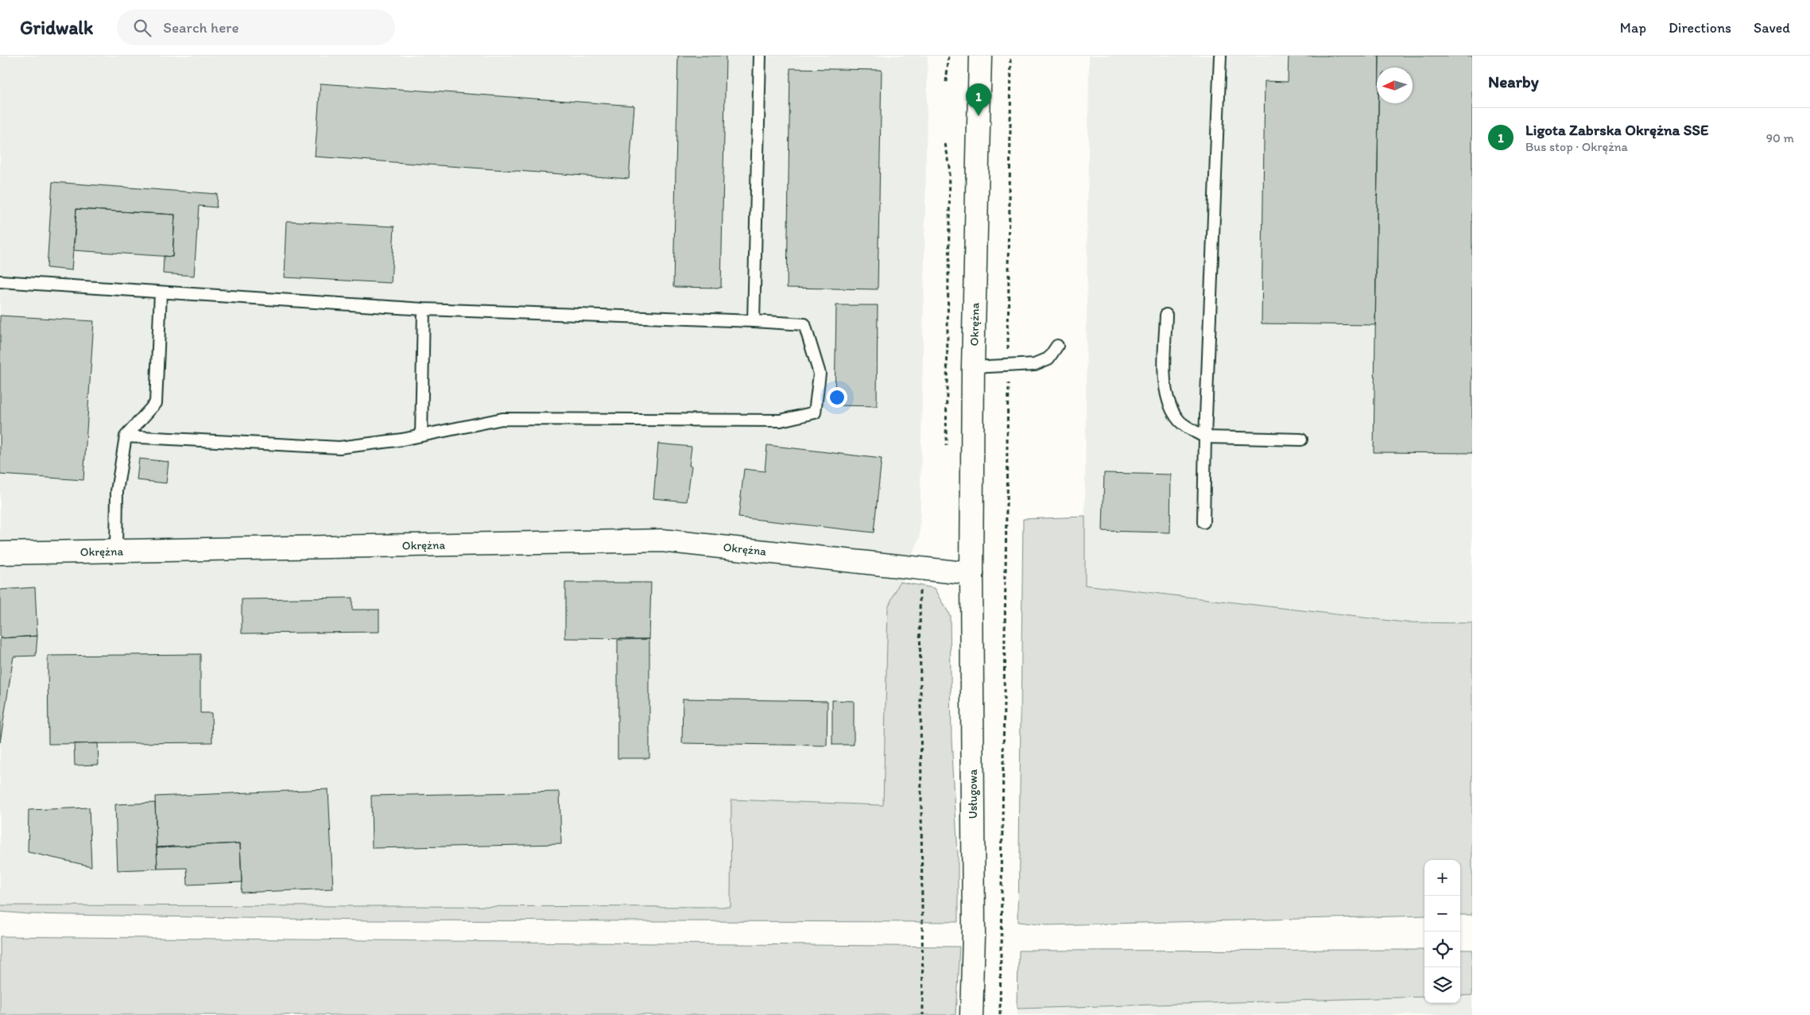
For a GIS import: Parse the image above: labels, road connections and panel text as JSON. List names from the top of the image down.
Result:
{
  "streets": {
    "street": ["Okrężna", "Usługowa"]
  },
  "crossings": [
    ["Okrężna", "Usługowa"]
  ],
  "north": "left",
  "page": {
    "header": "Gridwalk",
    "search": "Search here",
    "nav": ["Map", "Directions", "Saved"],
    "heading": "Nearby",
    "pins": "1",
    "list": [
      {
        "mark": "1",
        "name": "Ligota Zabrska Okrężna SSE",
        "note": "Bus stop · Okrężna",
        "value": "90 m"
      }
    ],
    "map_buttons": ["+", "−"]
  }
}
